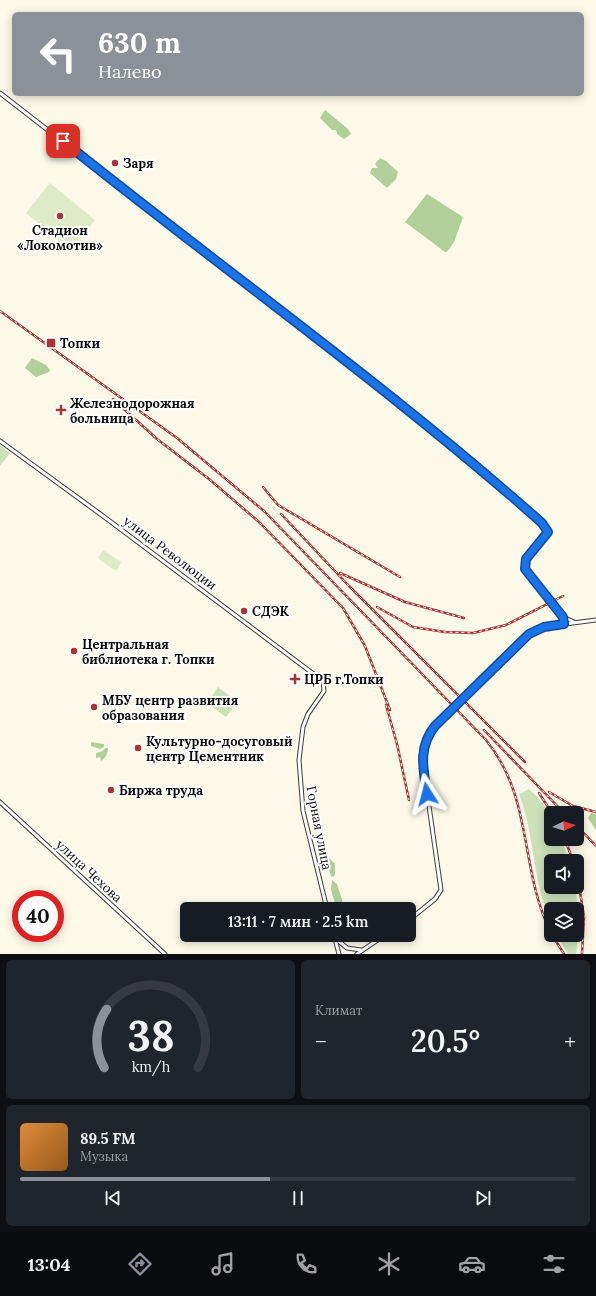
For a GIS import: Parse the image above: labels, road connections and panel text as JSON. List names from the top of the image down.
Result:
{
  "streets": {
    "street": ["улица Революции", "Горная улица", "улица Чехова"]
  },
  "crossings": [
    ["улица Революции", "Горная улица"]
  ],
  "places": {
    "other": [
      "Заря",
      "Стадион «Локомотив»",
      "СДЭК",
      "Центральная библиотека г. Топки",
      "МБУ центр развития образования",
      "Культурно-досуговый центр Цементник",
      "Биржа труда"
    ],
    "transit": ["Топки"],
    "health": ["Железнодорожная больница", "ЦРБ г.Топки"]
  },
  "north": "right",
  "page": {
    "turn": ["630 m", "Налево"],
    "limit": "40",
    "trip": "13:11 · 7 мин · 2.5 km",
    "tile": "Климат",
    "heat": ["−", "20.5°", "+"],
    "song": ["89.5 FM", "Музыка"],
    "tabs": "13:04",
    "gauge": ["38", "km/h"]
  }
}
